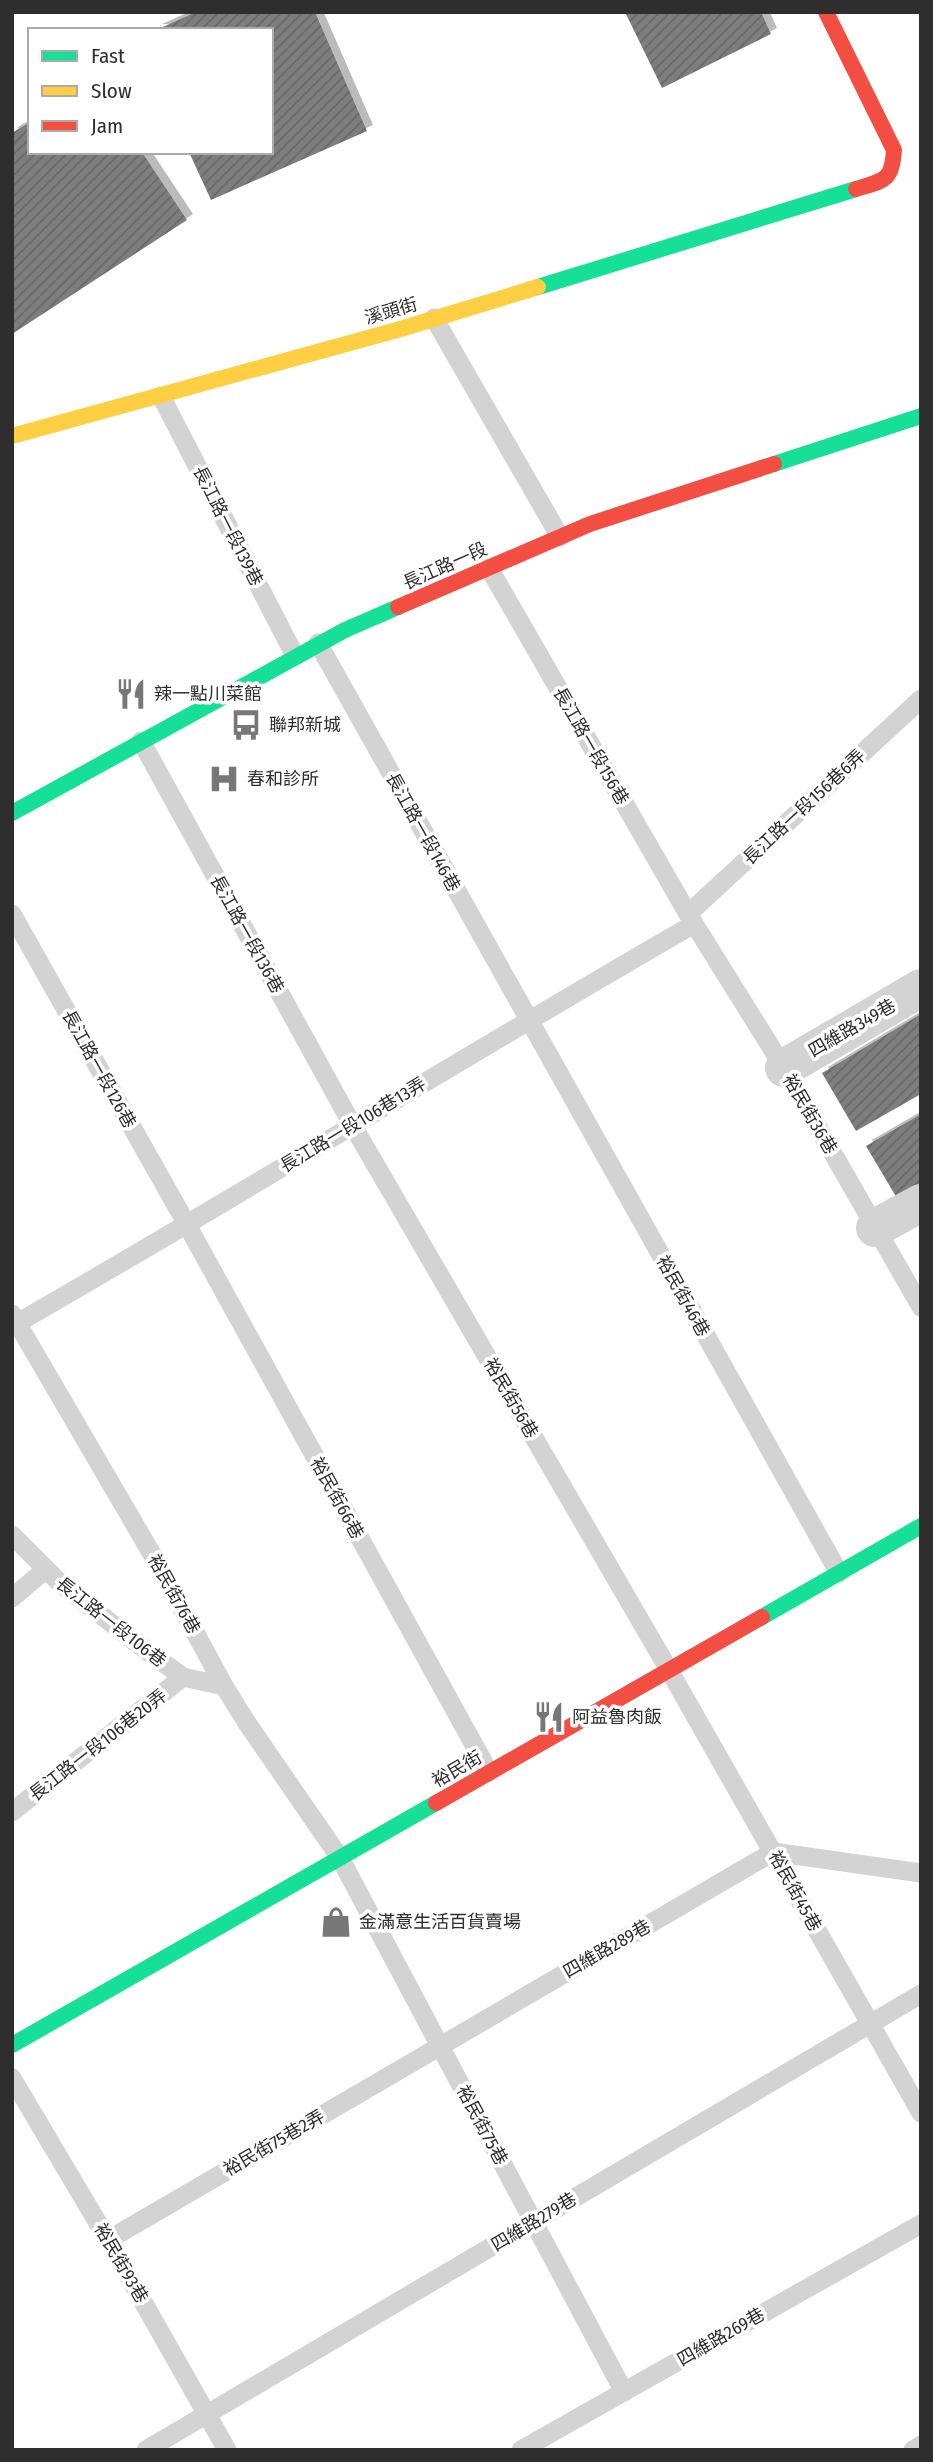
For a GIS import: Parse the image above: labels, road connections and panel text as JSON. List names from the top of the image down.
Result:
{
  "streets": {
    "street": [
      "溪頭街",
      "長江路一段",
      "四維路349巷",
      "裕民街"
    ],
    "lane": [
      "長江路一段139巷",
      "長江路一段156巷",
      "長江路一段156巷6弄",
      "長江路一段146巷",
      "長江路一段136巷",
      "長江路一段126巷",
      "裕民街36巷",
      "長江路一段106巷13弄",
      "裕民街46巷",
      "裕民街56巷",
      "裕民街66巷",
      "裕民街76巷",
      "長江路一段106巷",
      "長江路一段106巷20弄",
      "裕民街45巷",
      "四維路289巷",
      "裕民街75巷",
      "裕民街75巷2弄",
      "四維路279巷",
      "裕民街93巷",
      "四維路269巷"
    ]
  },
  "crossings": [
    ["溪頭街", "長江路一段139巷"],
    ["長江路一段139巷", "長江路一段"],
    ["長江路一段", "長江路一段156巷"],
    ["長江路一段", "長江路一段146巷"],
    ["長江路一段", "長江路一段136巷"],
    ["長江路一段156巷", "長江路一段156巷6弄"],
    ["長江路一段156巷", "裕民街36巷"],
    ["長江路一段156巷", "長江路一段106巷13弄"],
    ["長江路一段156巷6弄", "裕民街36巷"],
    ["長江路一段156巷6弄", "長江路一段106巷13弄"],
    ["長江路一段146巷", "長江路一段106巷13弄"],
    ["長江路一段146巷", "裕民街46巷"],
    ["長江路一段136巷", "長江路一段106巷13弄"],
    ["長江路一段136巷", "裕民街56巷"],
    ["四維路349巷", "裕民街36巷"],
    ["長江路一段126巷", "長江路一段106巷13弄"],
    ["長江路一段126巷", "裕民街66巷"],
    ["裕民街36巷", "長江路一段106巷13弄"],
    ["長江路一段106巷13弄", "裕民街46巷"],
    ["長江路一段106巷13弄", "裕民街56巷"],
    ["長江路一段106巷13弄", "裕民街66巷"],
    ["長江路一段106巷13弄", "裕民街76巷"],
    ["裕民街46巷", "裕民街"],
    ["裕民街56巷", "裕民街"],
    ["裕民街56巷", "裕民街45巷"],
    ["裕民街66巷", "裕民街"],
    ["裕民街76巷", "長江路一段106巷"],
    ["裕民街76巷", "裕民街"],
    ["裕民街76巷", "裕民街75巷"],
    ["長江路一段106巷", "長江路一段106巷20弄"],
    ["裕民街", "裕民街45巷"],
    ["裕民街", "裕民街75巷"],
    ["裕民街45巷", "四維路289巷"],
    ["裕民街45巷", "四維路279巷"],
    ["四維路289巷", "裕民街75巷"],
    ["四維路289巷", "裕民街75巷2弄"],
    ["裕民街75巷", "裕民街75巷2弄"],
    ["裕民街75巷", "四維路279巷"],
    ["裕民街75巷", "四維路269巷"],
    ["裕民街75巷2弄", "裕民街93巷"],
    ["四維路279巷", "裕民街93巷"]
  ],
  "places": {
    "restaurant": ["辣一點川菜館", "阿益魯肉飯"],
    "bus stop": ["聯邦新城"],
    "hospital": ["春和診所"],
    "shop": ["金滿意生活百貨賣場"]
  },
  "legend": ["Fast", "Slow", "Jam"]
}
